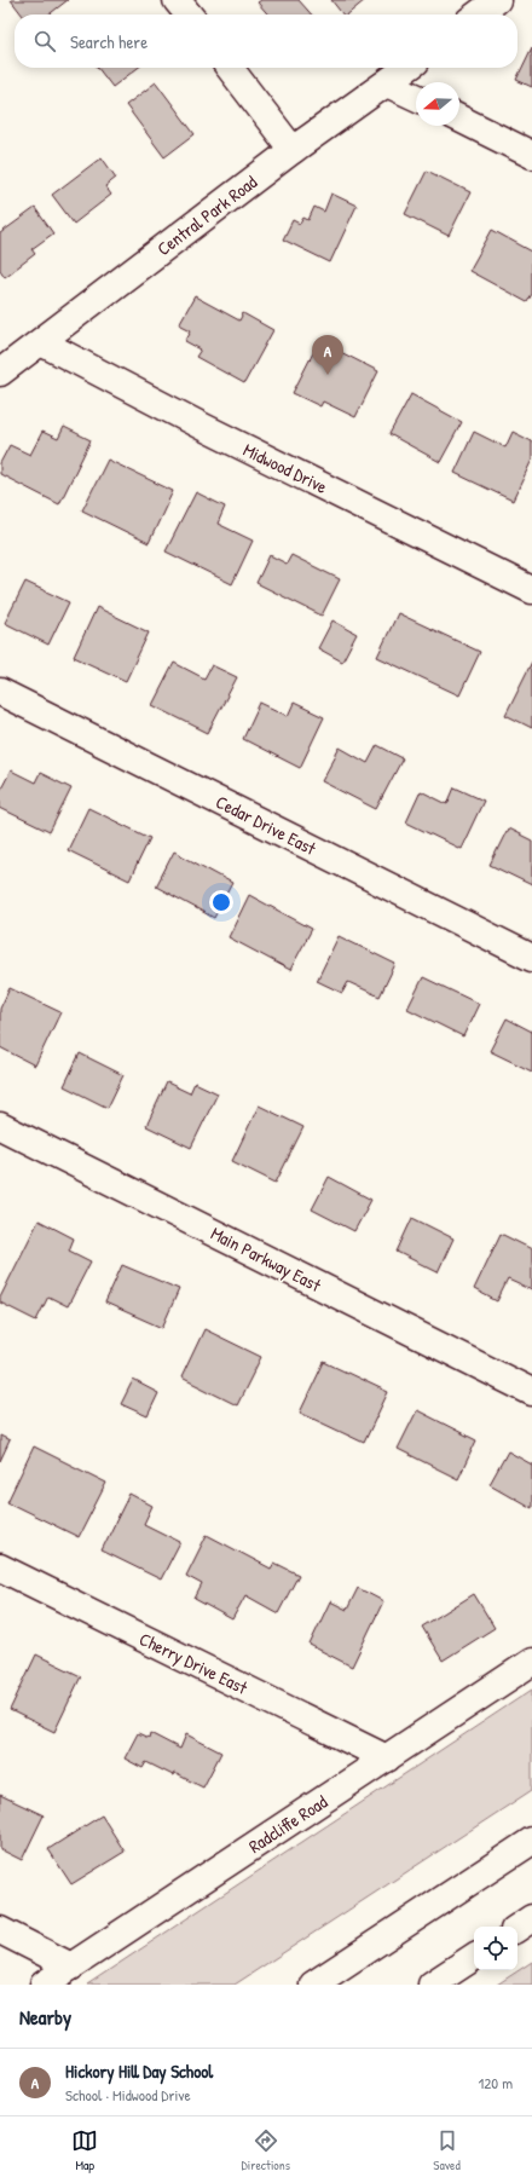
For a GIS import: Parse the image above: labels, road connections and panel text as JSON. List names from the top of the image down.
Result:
{
  "streets": {
    "main road": [
      "Central Park Road",
      "Midwood Drive",
      "Cedar Drive East",
      "Main Parkway East",
      "Cherry Drive East",
      "Radcliffe Road"
    ]
  },
  "crossings": [
    ["Central Park Road", "Midwood Drive"],
    ["Cherry Drive East", "Radcliffe Road"]
  ],
  "north": "left",
  "page": {
    "search": "Search here",
    "pins": "A",
    "heading": "Nearby",
    "list": [
      {
        "mark": "A",
        "name": "Hickory Hill Day School",
        "note": "School · Midwood Drive",
        "value": "120 m"
      }
    ],
    "nav": ["Map", "Directions", "Saved"]
  }
}
